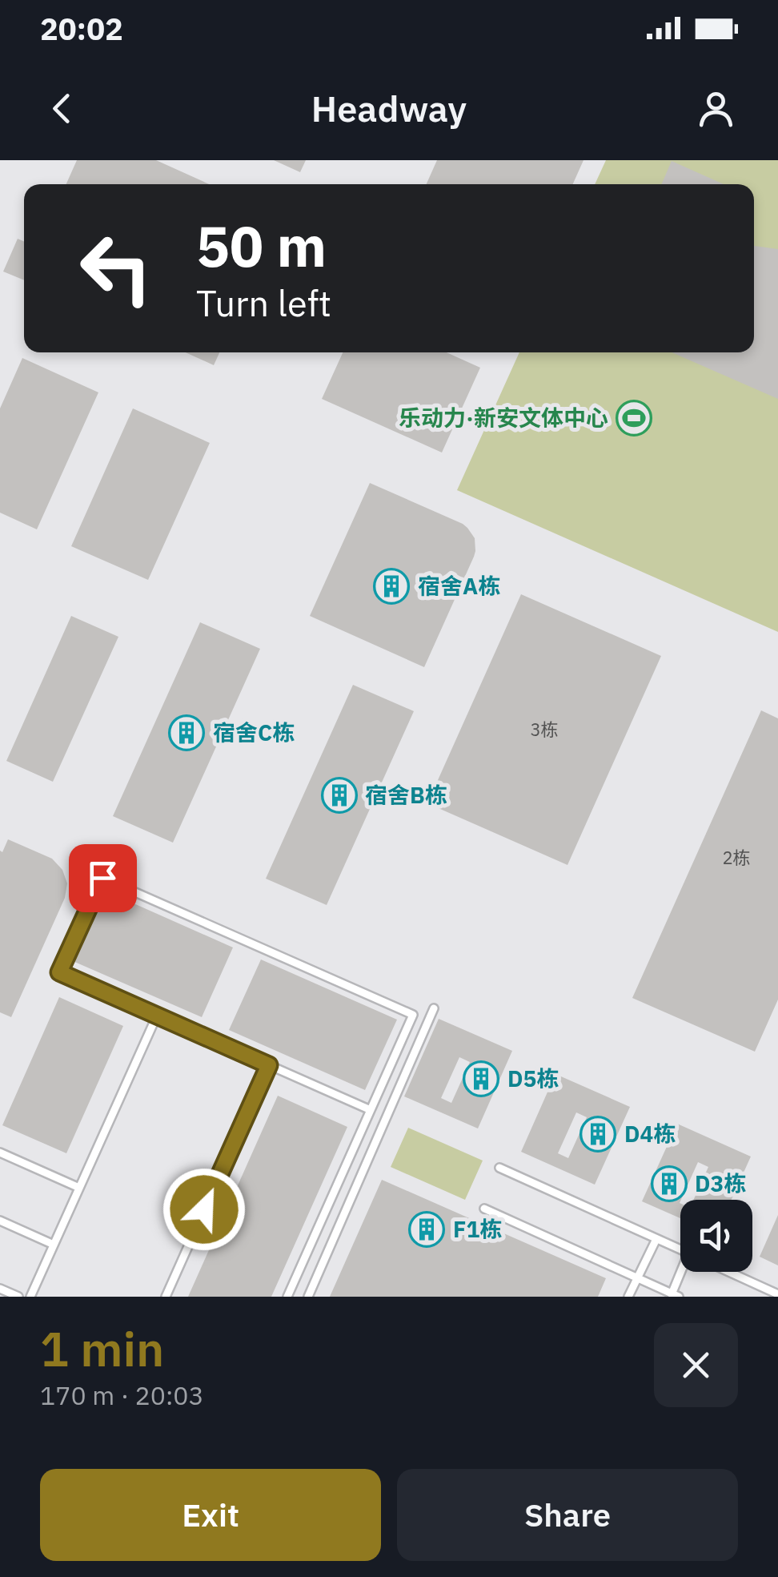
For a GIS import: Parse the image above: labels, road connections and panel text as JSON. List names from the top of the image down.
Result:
{
  "places": {
    "sports": ["乐动力·新安文体中心"],
    "building": [
      "宿舍A栋",
      "宿舍C栋",
      "宿舍B栋",
      "D5栋",
      "D4栋",
      "D3栋",
      "F1栋"
    ]
  },
  "house_numbers": ["3栋", "2栋"],
  "page": {
    "status": "20:02",
    "header": "Headway",
    "turn": ["50 m", "Turn left"],
    "heading": ["1 min", "170 m · 20:03"],
    "buttons": ["Exit", "Share"]
  }
}
